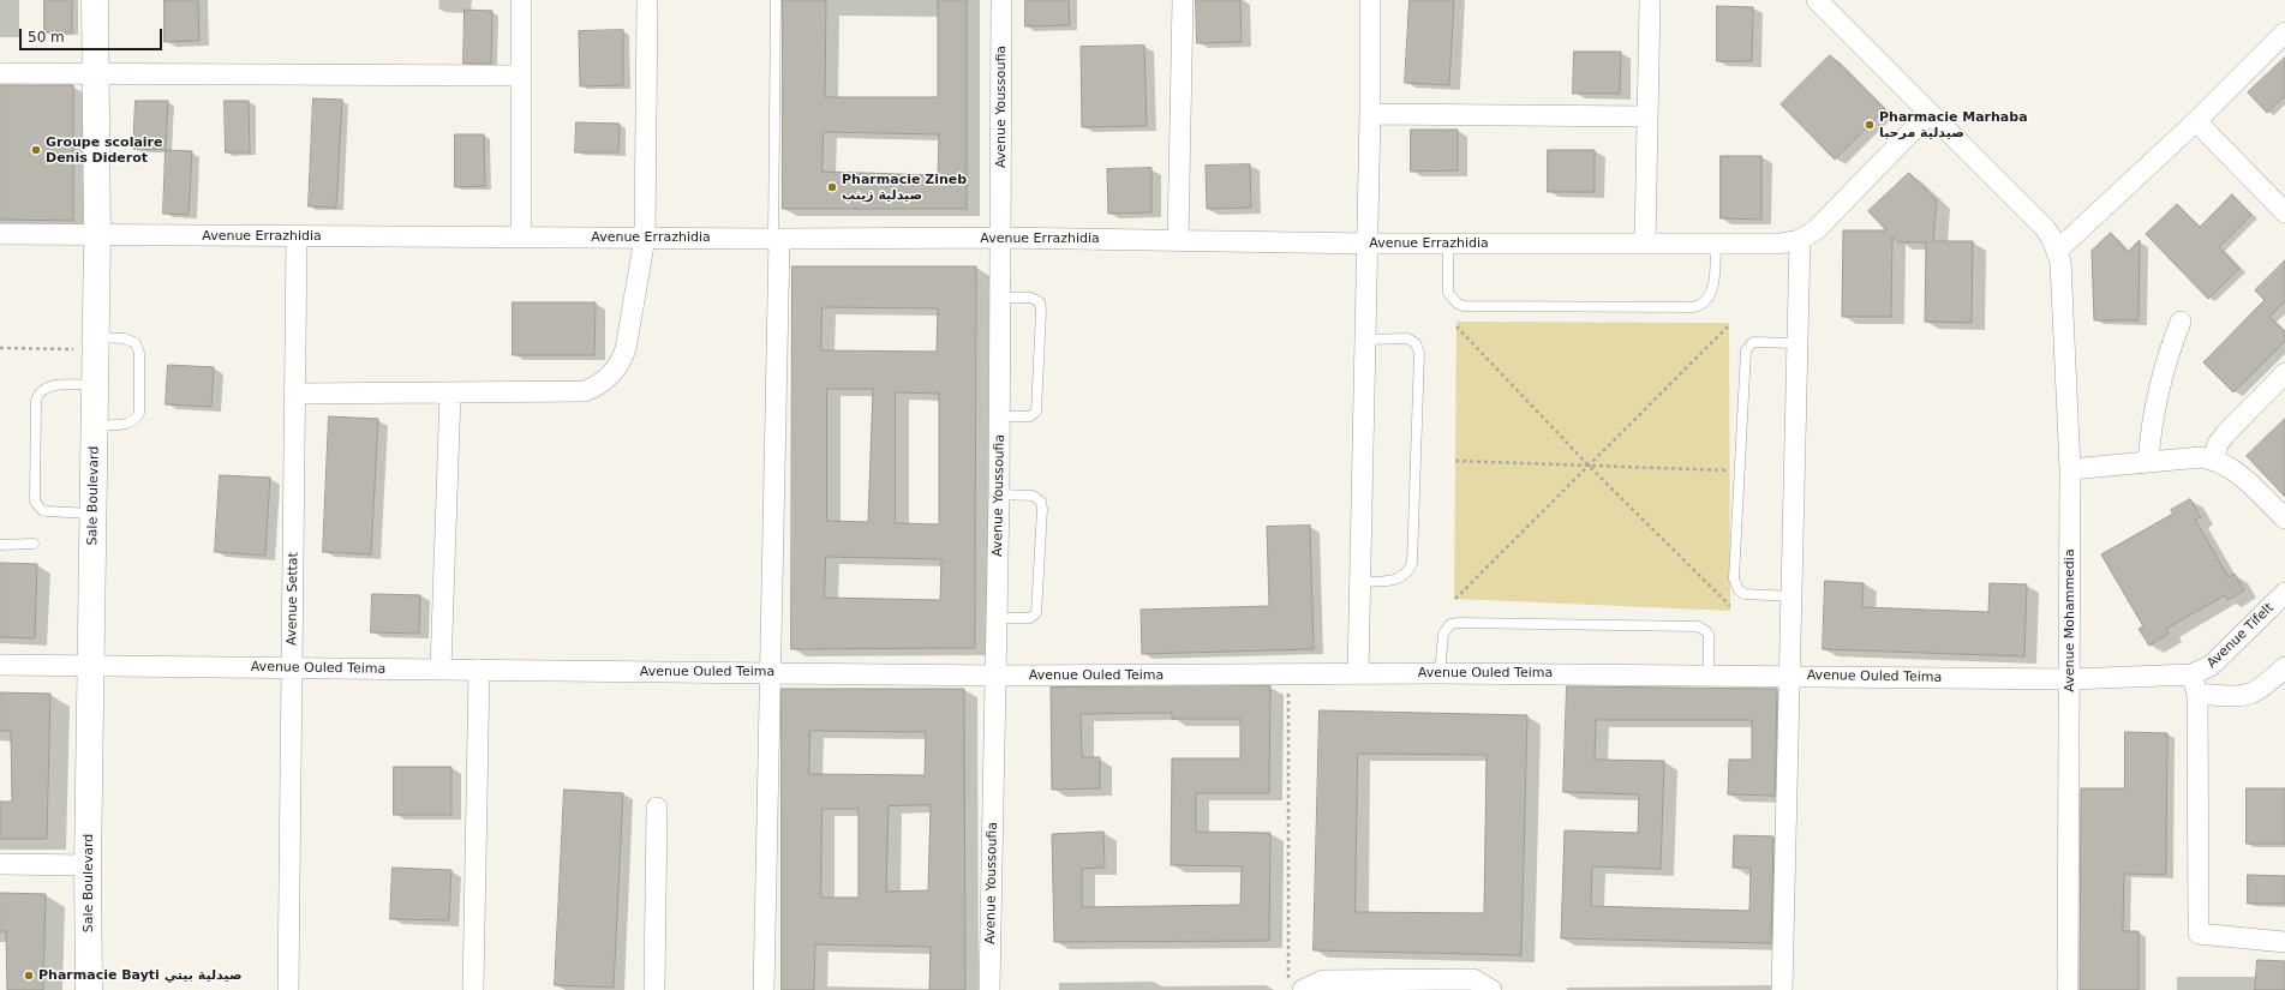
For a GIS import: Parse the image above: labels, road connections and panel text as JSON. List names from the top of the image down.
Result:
{
  "streets": {
    "street": [
      "Avenue Youssoufia",
      "Avenue Errazhidia",
      "Sale Boulevard",
      "Avenue Settat",
      "Avenue Mohammedia",
      "Avenue Tifelt",
      "Avenue Ouled Teima"
    ]
  },
  "crossings": [
    ["Avenue Youssoufia", "Avenue Errazhidia"],
    ["Avenue Youssoufia", "Avenue Ouled Teima"],
    ["Avenue Errazhidia", "Sale Boulevard"],
    ["Avenue Errazhidia", "Avenue Settat"],
    ["Avenue Errazhidia", "Avenue Mohammedia"],
    ["Sale Boulevard", "Avenue Ouled Teima"],
    ["Avenue Settat", "Avenue Ouled Teima"],
    ["Avenue Mohammedia", "Avenue Ouled Teima"],
    ["Avenue Tifelt", "Avenue Ouled Teima"]
  ],
  "places": [
    "Pharmacie Marhaba صيدلية مرحبا",
    "Groupe scolaire Denis Diderot",
    "Pharmacie Zineb صيدلية زينب",
    "Pharmacie Bayti صيدلية بيتي"
  ],
  "scale_bar": "50 m"
}
